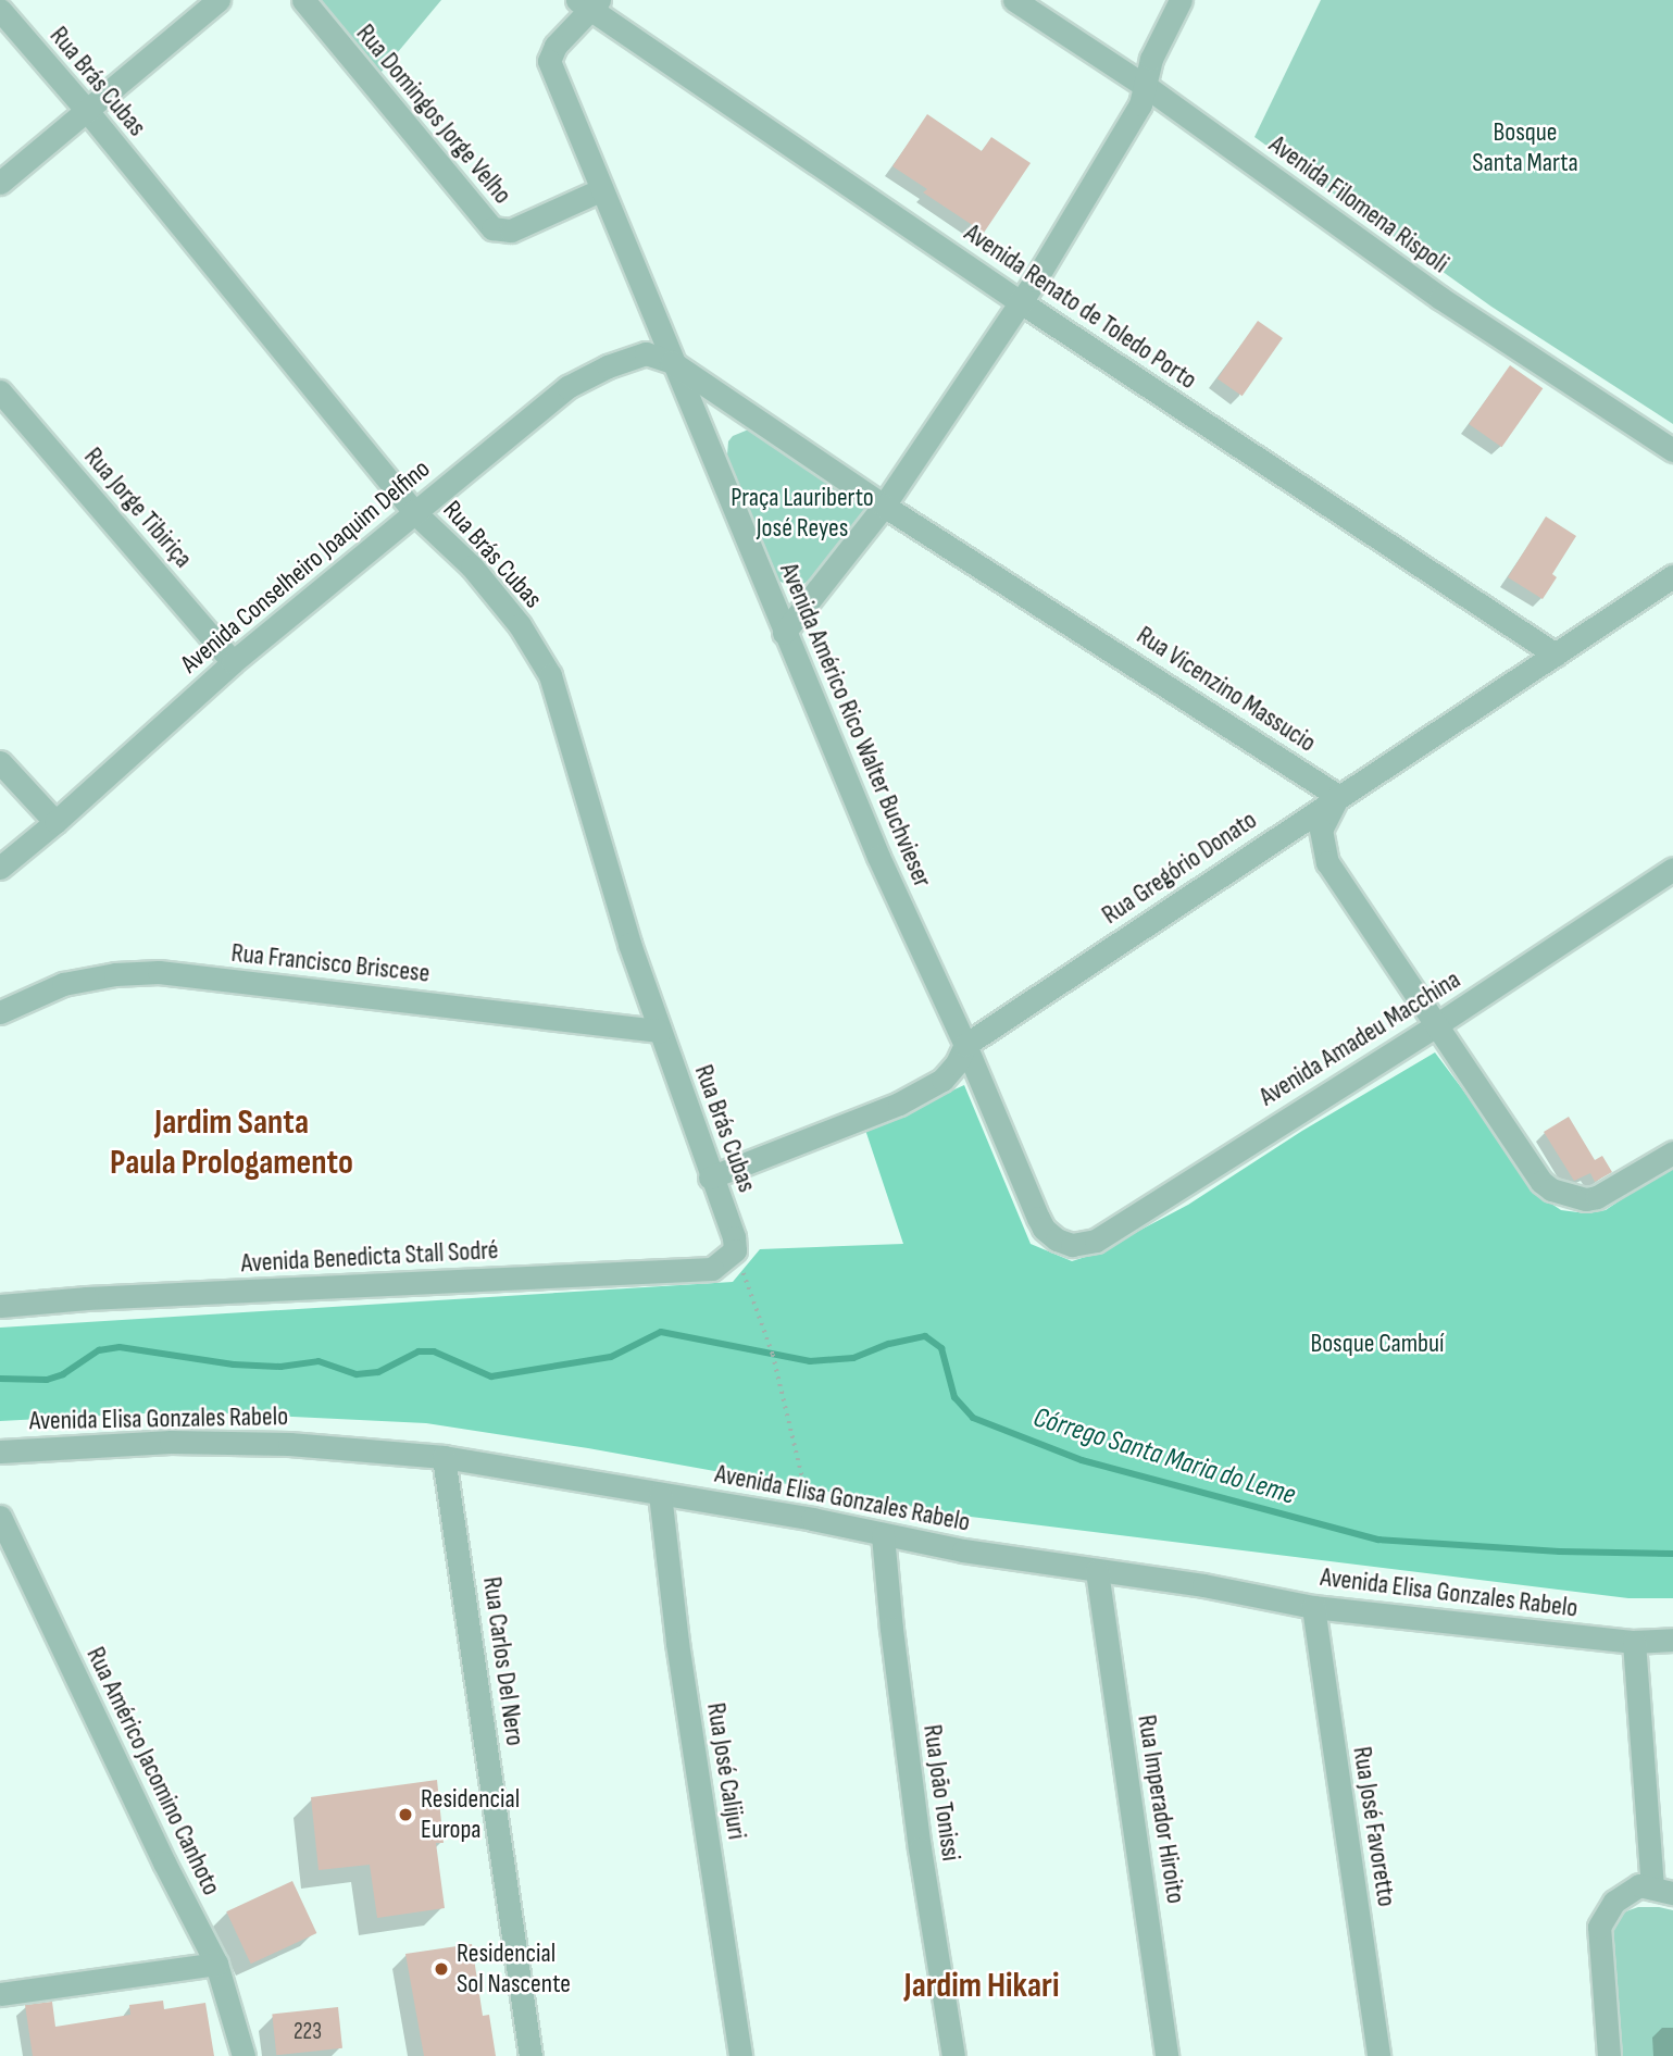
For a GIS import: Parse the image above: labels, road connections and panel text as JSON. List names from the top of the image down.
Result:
{
  "streets": {
    "street": [
      "Rua Brás Cubas",
      "Rua Domingos Jorge Velho",
      "Avenida Filomena Rispoli",
      "Avenida Renato de Toledo Porto",
      "Rua Jorge Tibiriça",
      "Avenida Conselheiro Joaquim Delfino",
      "Rua Vicenzino Massucio",
      "Avenida Américo Rico Walter Buchvieser",
      "Rua Gregório Donato",
      "Rua Francisco Briscese",
      "Avenida Amadeu Macchina",
      "Avenida Benedicta Stall Sodré",
      "Avenida Elisa Gonzales Rabelo",
      "Rua Carlos Del Nero",
      "Rua Américo Jacomino Canhoto",
      "Rua José Calijuri",
      "Rua João Tonissi",
      "Rua Imperador Hiroito",
      "Rua José Favoretto"
    ]
  },
  "crossings": [
    ["Rua Brás Cubas", "Avenida Conselheiro Joaquim Delfino"],
    ["Rua Brás Cubas", "Rua Gregório Donato"],
    ["Rua Brás Cubas", "Rua Francisco Briscese"],
    ["Rua Brás Cubas", "Avenida Benedicta Stall Sodré"],
    ["Rua Domingos Jorge Velho", "Avenida Américo Rico Walter Buchvieser"],
    ["Avenida Renato de Toledo Porto", "Avenida Américo Rico Walter Buchvieser"],
    ["Avenida Renato de Toledo Porto", "Rua Gregório Donato"],
    ["Rua Jorge Tibiriça", "Avenida Conselheiro Joaquim Delfino"],
    ["Avenida Conselheiro Joaquim Delfino", "Rua Vicenzino Massucio"],
    ["Avenida Conselheiro Joaquim Delfino", "Avenida Américo Rico Walter Buchvieser"],
    ["Rua Vicenzino Massucio", "Avenida Américo Rico Walter Buchvieser"],
    ["Rua Vicenzino Massucio", "Rua Gregório Donato"],
    ["Avenida Américo Rico Walter Buchvieser", "Rua Gregório Donato"],
    ["Avenida Américo Rico Walter Buchvieser", "Avenida Amadeu Macchina"],
    ["Avenida Elisa Gonzales Rabelo", "Rua Carlos Del Nero"],
    ["Avenida Elisa Gonzales Rabelo", "Rua José Calijuri"],
    ["Avenida Elisa Gonzales Rabelo", "Rua João Tonissi"],
    ["Avenida Elisa Gonzales Rabelo", "Rua Imperador Hiroito"],
    ["Avenida Elisa Gonzales Rabelo", "Rua José Favoretto"]
  ],
  "districts": ["Jardim Santa Paula Prologamento", "Jardim Hikari"],
  "water": ["Córrego Santa Maria do Leme"],
  "parks": ["Bosque Santa Marta", "Praça Lauriberto José Reyes", "Bosque Cambuí"],
  "places": ["Residencial Europa", "Residencial Sol Nascente"],
  "house_numbers": ["223"]
}
